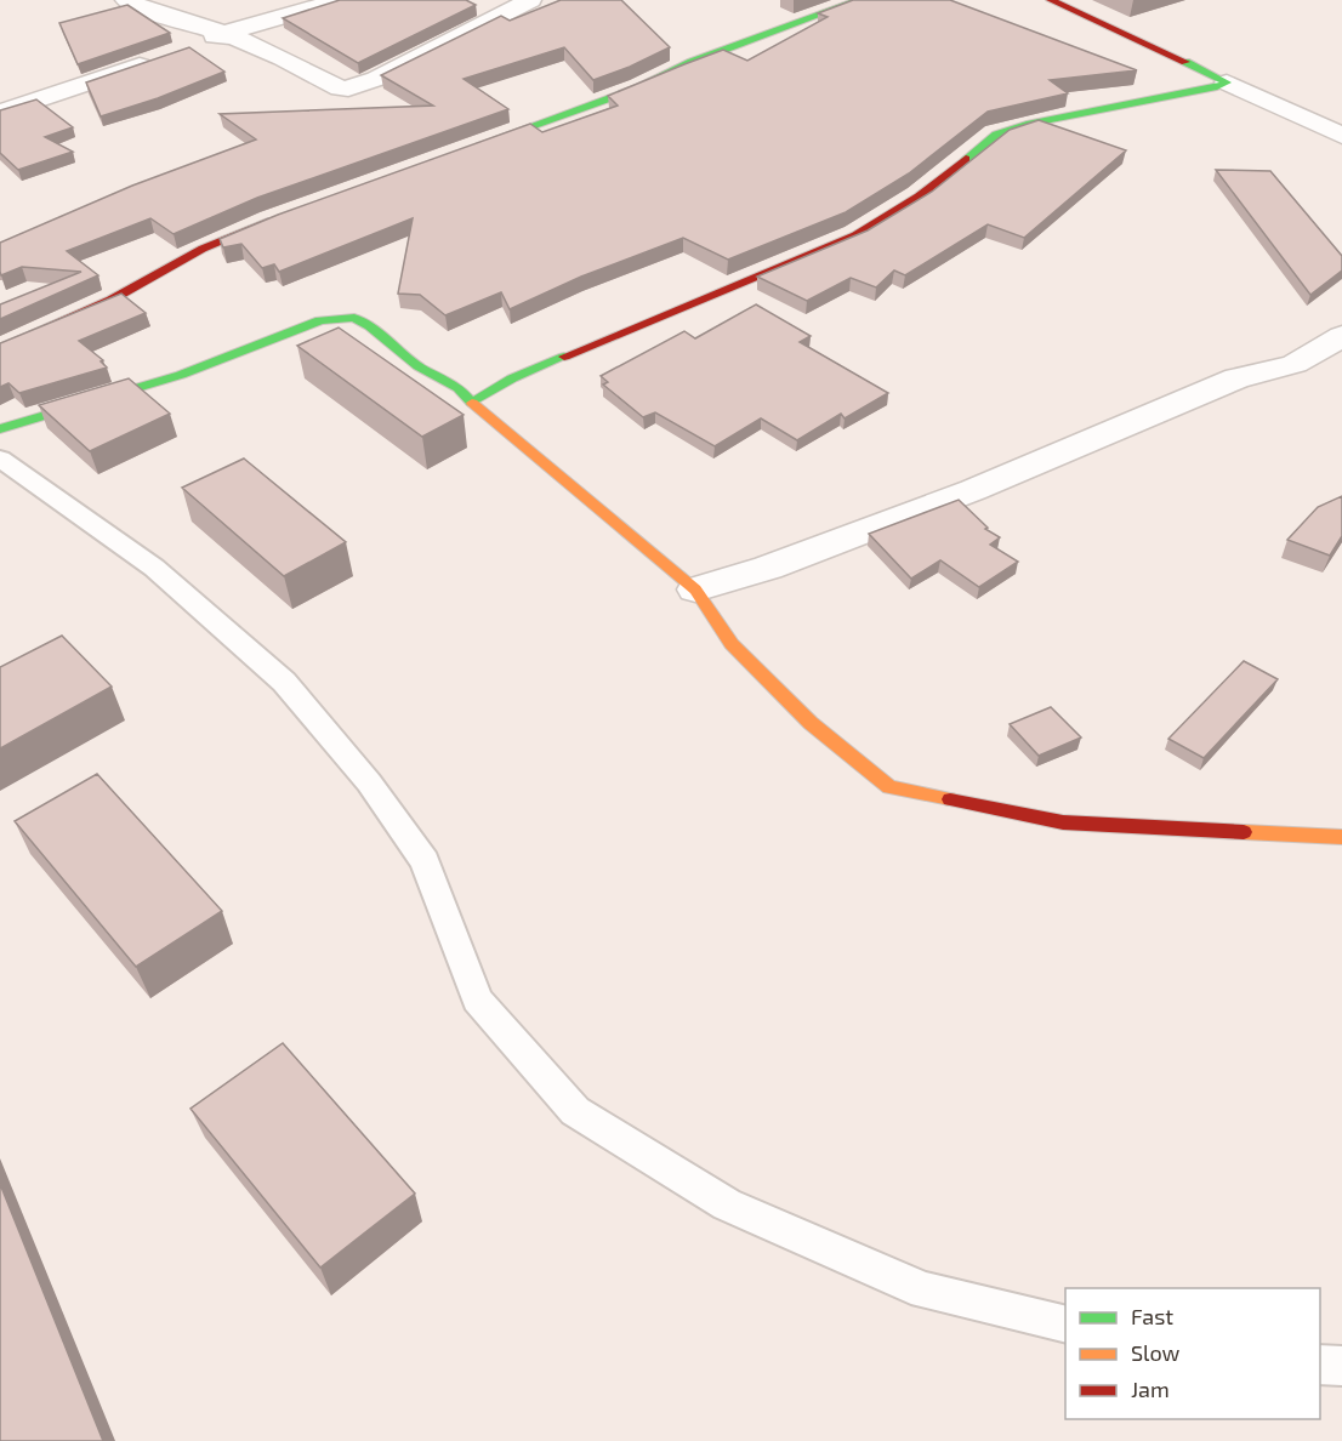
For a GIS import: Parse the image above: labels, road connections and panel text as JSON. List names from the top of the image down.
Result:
{
  "legend": ["Fast", "Slow", "Jam"]
}
